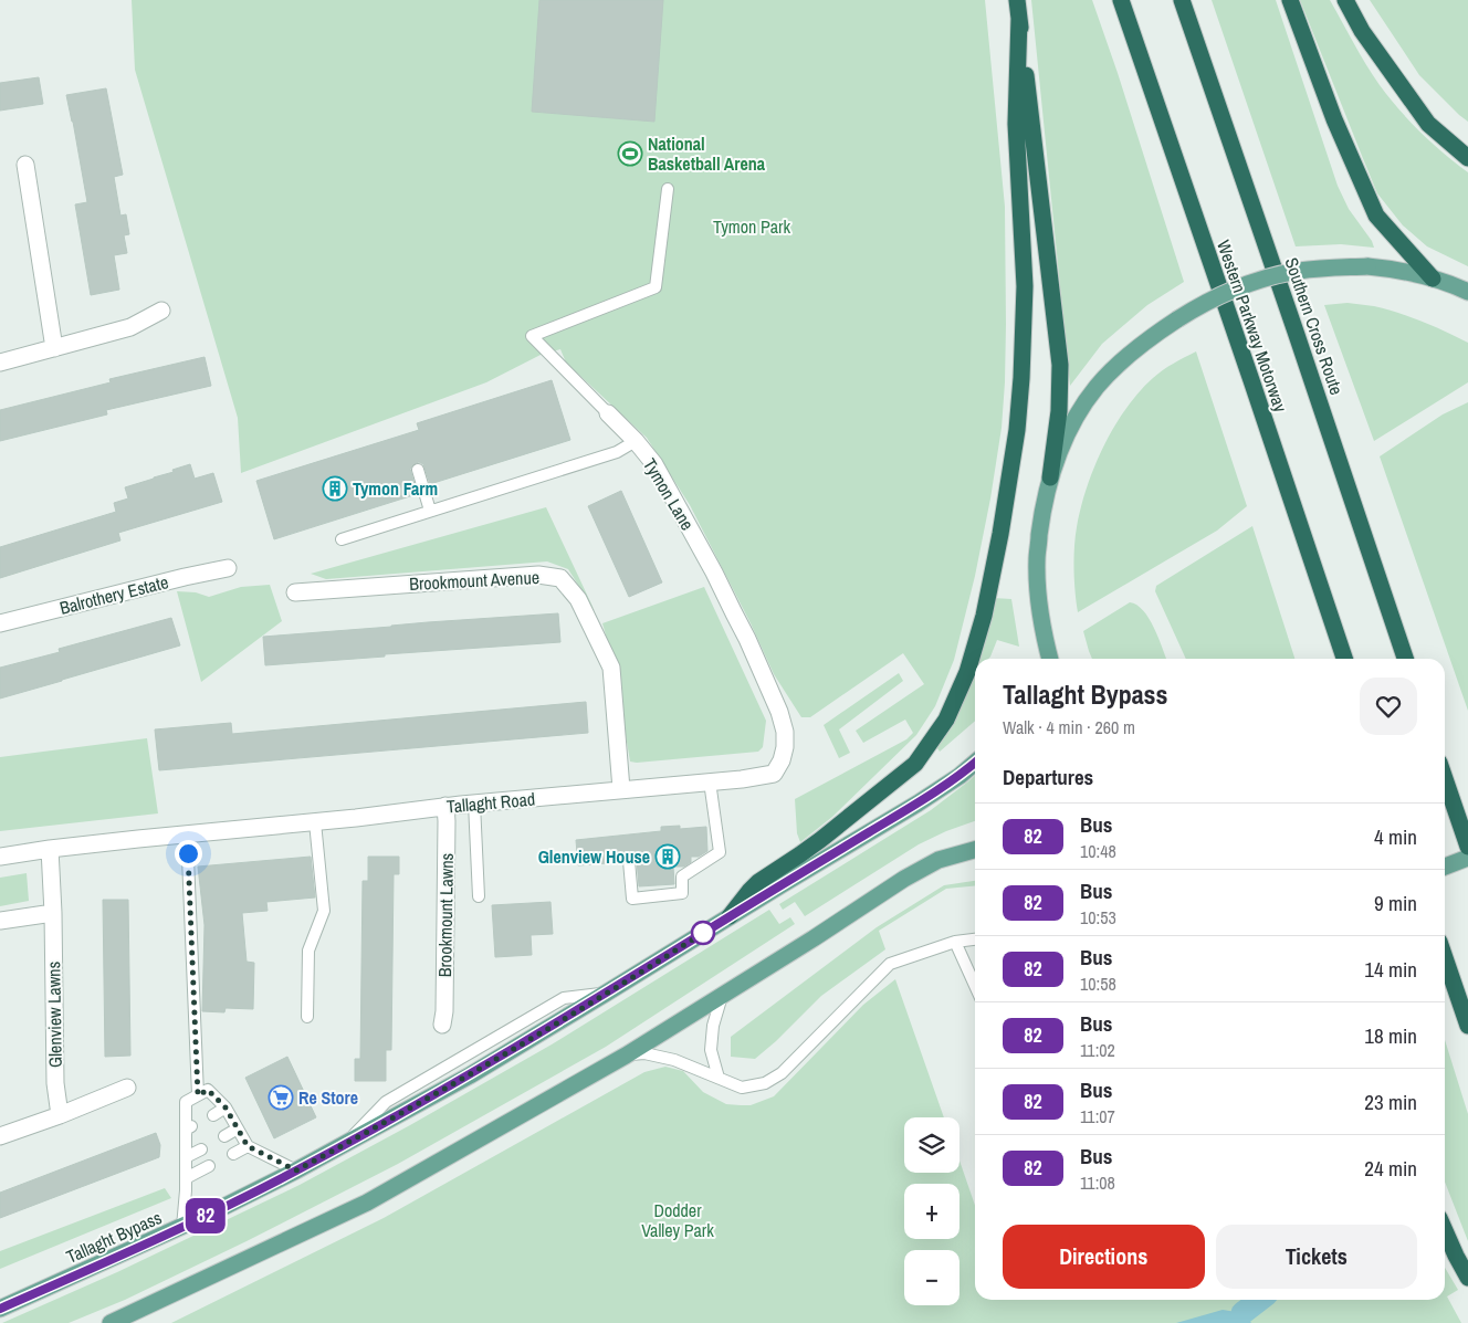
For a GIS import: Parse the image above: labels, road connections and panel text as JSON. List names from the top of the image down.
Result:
{
  "streets": {
    "highway": ["Western Parkway Motorway", "Southern Cross Route"],
    "main road": ["Tallaght Bypass"],
    "street": [
      "Tymon Lane",
      "Brookmount Avenue",
      "Balrothery Estate",
      "Tallaght Road",
      "Brookmount Lawns",
      "Glenview Lawns"
    ]
  },
  "crossings": [
    ["Tymon Lane", "Tallaght Road"],
    ["Brookmount Avenue", "Tallaght Road"],
    ["Tallaght Road", "Brookmount Lawns"],
    ["Tallaght Road", "Glenview Lawns"]
  ],
  "parks": ["Tymon Park", "Dodder Valley Park"],
  "places": {
    "sports": ["National Basketball Arena"],
    "building": ["Tymon Farm", "Glenview House"],
    "supermarket": ["Re Store"]
  },
  "lines": ["bus line 82"],
  "page": {
    "on_map": "82",
    "heading": [
      ["Tallaght Bypass", "Walk · 4 min · 260 m"],
      "Departures"
    ],
    "list": [
      {
        "mark": "82",
        "name": "Bus",
        "note": "10:48",
        "value": "4 min"
      },
      {
        "mark": "82",
        "name": "Bus",
        "note": "10:53",
        "value": "9 min"
      },
      {
        "mark": "82",
        "name": "Bus",
        "note": "10:58",
        "value": "14 min"
      },
      {
        "mark": "82",
        "name": "Bus",
        "note": "11:02",
        "value": "18 min"
      },
      {
        "mark": "82",
        "name": "Bus",
        "note": "11:07",
        "value": "23 min"
      },
      {
        "mark": "82",
        "name": "Bus",
        "note": "11:08",
        "value": "24 min"
      }
    ],
    "map_buttons": ["+", "−"],
    "buttons": ["Directions", "Tickets"]
  }
}
